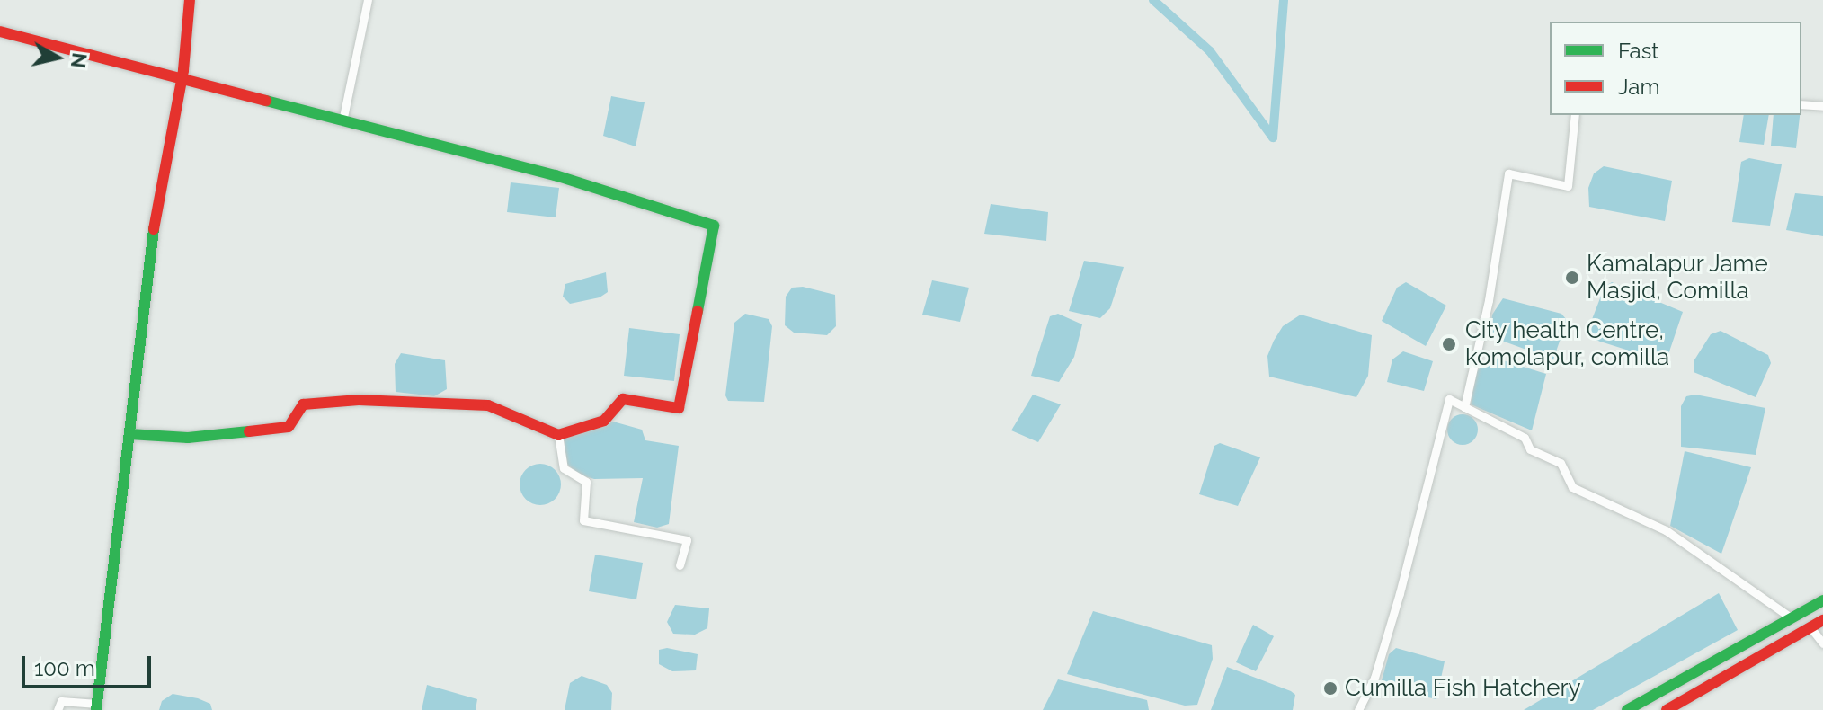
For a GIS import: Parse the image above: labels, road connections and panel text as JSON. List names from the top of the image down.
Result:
{
  "places": ["Kamalapur Jame Masjid, Comilla", "City health Centre, komolapur, comilla", "Cumilla Fish Hatchery"],
  "legend": ["Fast", "Jam"],
  "scale_bar": "100 m",
  "north": "right"
}
